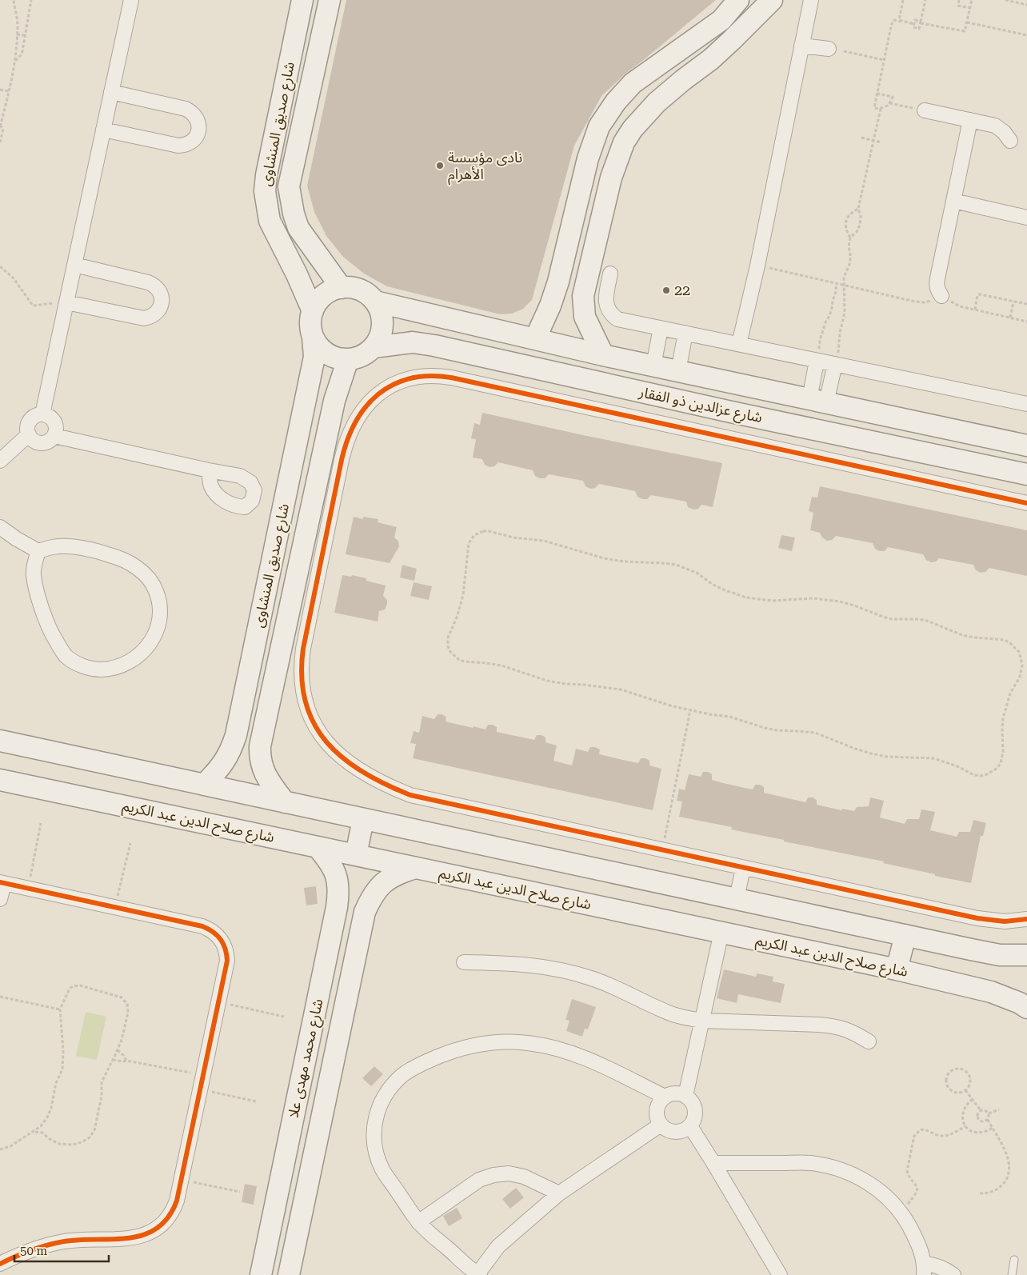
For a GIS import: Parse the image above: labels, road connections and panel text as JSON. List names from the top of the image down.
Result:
{
  "streets": {
    "street": [
      "شارع صديق المنشاوى",
      "شارع عزالدين ذو الفقار",
      "شارع صلاح الدين عبد الكريم",
      "شارع محمد مهدى علا"
    ]
  },
  "crossings": [
    ["شارع صديق المنشاوى", "شارع عزالدين ذو الفقار"],
    ["شارع صلاح الدين عبد الكريم", "شارع محمد مهدى علا"]
  ],
  "places": ["نادى مؤسسة الأهرام", "22"],
  "scale_bar": "50 m"
}
